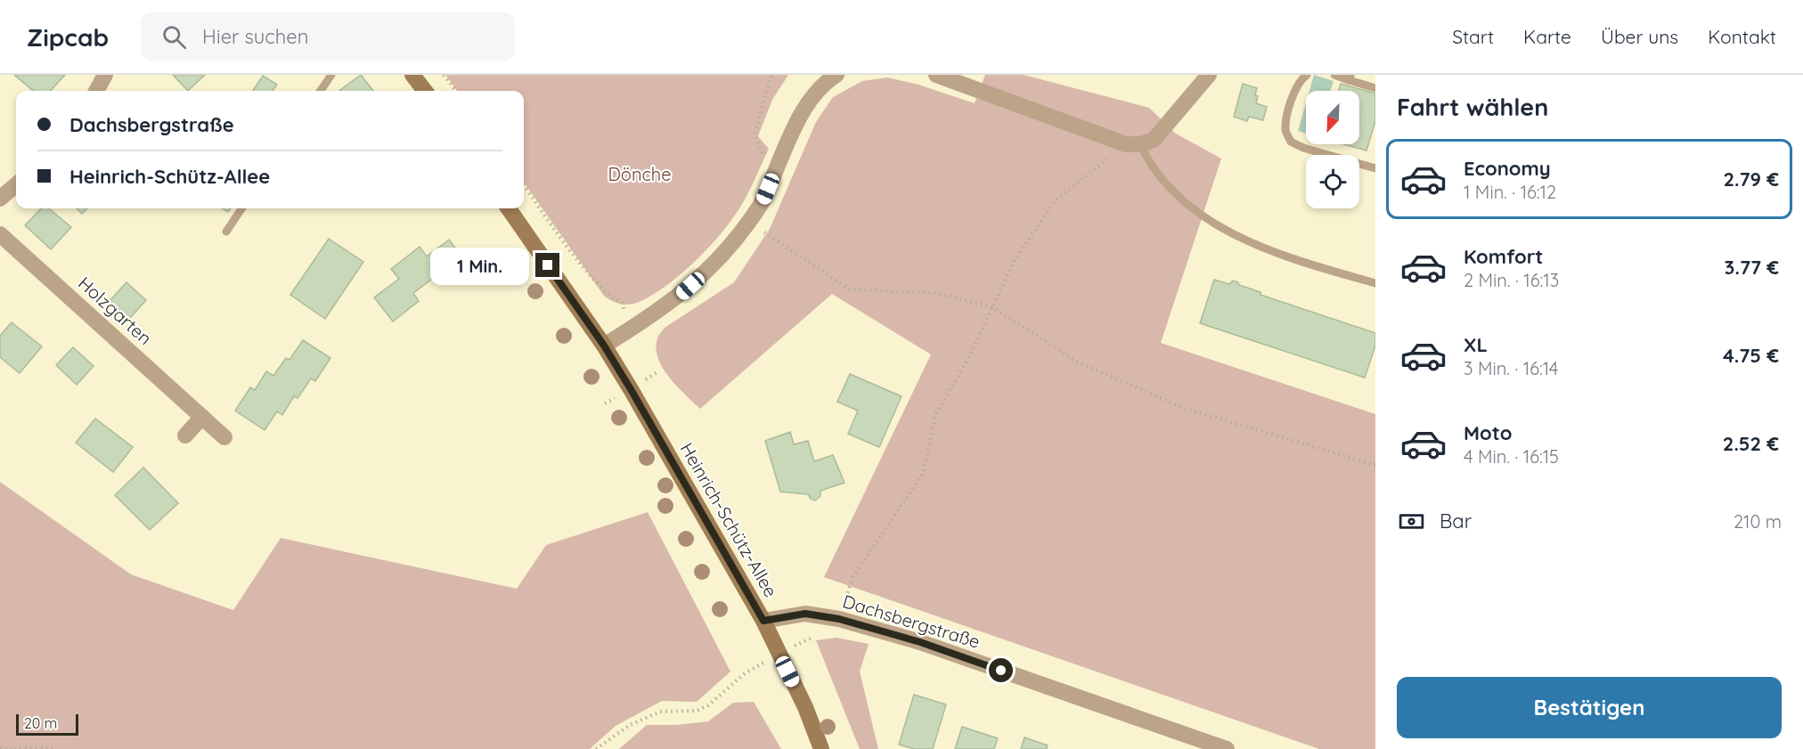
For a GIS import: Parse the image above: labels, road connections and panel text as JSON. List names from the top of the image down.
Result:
{
  "streets": {
    "main road": ["Heinrich-Schütz-Allee"],
    "street": ["Holzgarten", "Dachsbergstraße"]
  },
  "crossings": [
    ["Heinrich-Schütz-Allee", "Dachsbergstraße"]
  ],
  "parks": ["Dönche"],
  "scale_bar": "20 m",
  "north": "bottom left",
  "page": {
    "header": "Zipcab",
    "search": "Hier suchen",
    "nav": [
      "Start",
      "Karte",
      "Über uns",
      "Kontakt"
    ],
    "heading": "Fahrt wählen",
    "banner": ["Dachsbergstraße", "Heinrich-Schütz-Allee"],
    "list": [
      {
        "name": "Economy",
        "note": "1 Min. · 16:12",
        "value": "2.79 €"
      },
      {
        "name": "Komfort",
        "note": "2 Min. · 16:13",
        "value": "3.77 €"
      },
      {
        "name": "XL",
        "note": "3 Min. · 16:14",
        "value": "4.75 €"
      },
      {
        "name": "Moto",
        "note": "4 Min. · 16:15",
        "value": "2.52 €"
      }
    ],
    "bubble": "1 Min.",
    "pay": ["Bar", "210 m"],
    "buttons": "Bestätigen",
    "scale": "20 m"
  }
}
